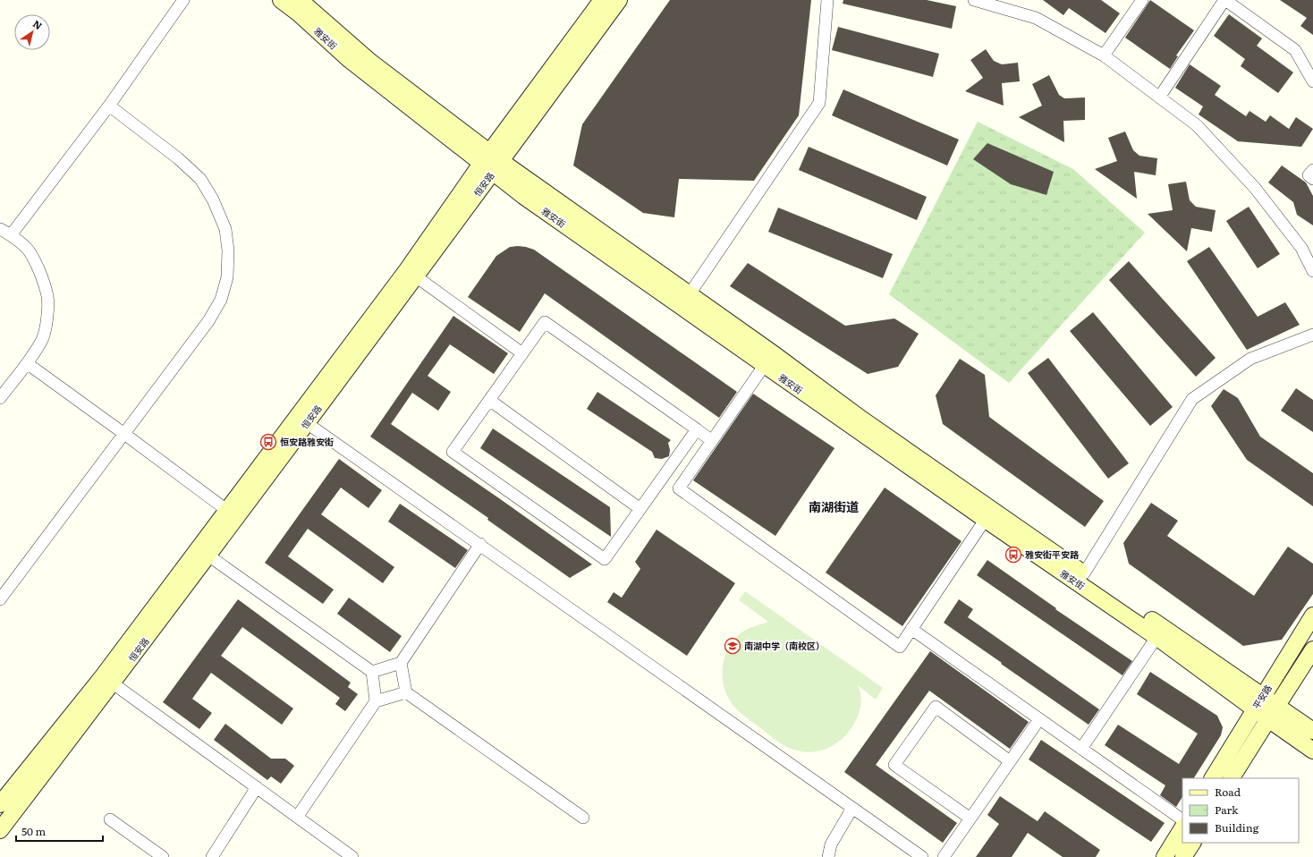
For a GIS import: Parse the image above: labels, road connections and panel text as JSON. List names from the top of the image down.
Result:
{
  "streets": {
    "main road": ["雅安街", "恒安路", "平安路"]
  },
  "crossings": [
    ["雅安街", "恒安路"],
    ["雅安街", "平安路"]
  ],
  "districts": ["南湖街道"],
  "places": {
    "bus stop": ["恒安路雅安街", "雅安街平安路"],
    "school or university": ["南湖中学（南校区）"]
  },
  "legend": ["Road", "Park", "Building"],
  "scale_bar": "50 m",
  "north": "top right"
}
